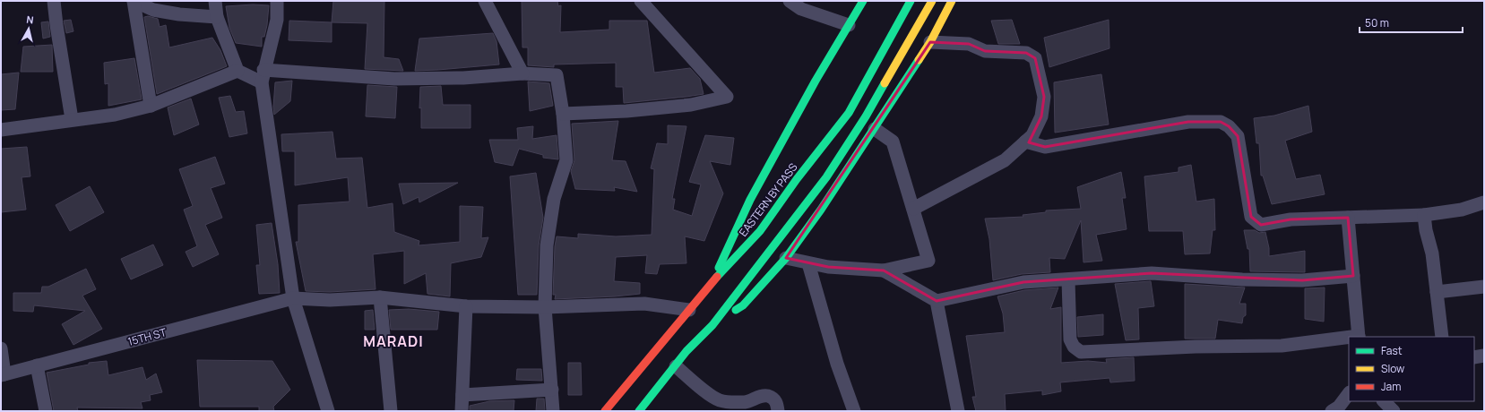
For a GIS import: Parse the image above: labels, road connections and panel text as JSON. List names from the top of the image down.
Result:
{
  "streets": {
    "main road": ["EASTERN BY PASS"],
    "street": ["15TH ST"]
  },
  "crossings": [
    ["EASTERN BY PASS", "15TH ST"]
  ],
  "districts": ["MARADI"],
  "legend": ["Fast", "Slow", "Jam"],
  "scale_bar": "50 m",
  "north": "top"
}
